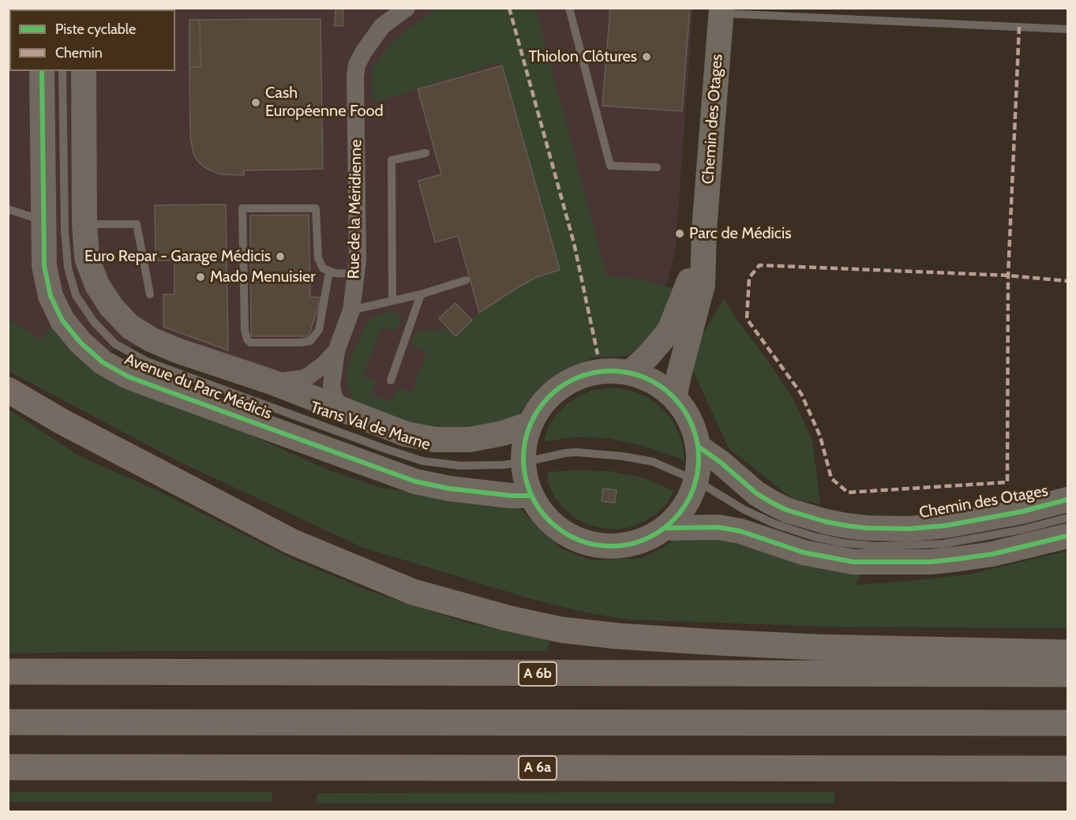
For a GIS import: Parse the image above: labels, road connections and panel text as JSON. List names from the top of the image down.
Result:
{
  "streets": {
    "highway": ["A 6b", "A 6a"],
    "street": ["Chemin des Otages", "Rue de la Méridienne", "Avenue du Parc Médicis"],
    "lane": ["Trans Val de Marne"]
  },
  "crossings": [
    ["Rue de la Méridienne", "Avenue du Parc Médicis"]
  ],
  "places": [
    "Thiolon Clôtures",
    "Cash Européenne Food",
    "Parc de Médicis",
    "Euro Repar - Garage Médicis",
    "Mado Menuisier"
  ],
  "legend": ["Piste cyclable", "Chemin"]
}
